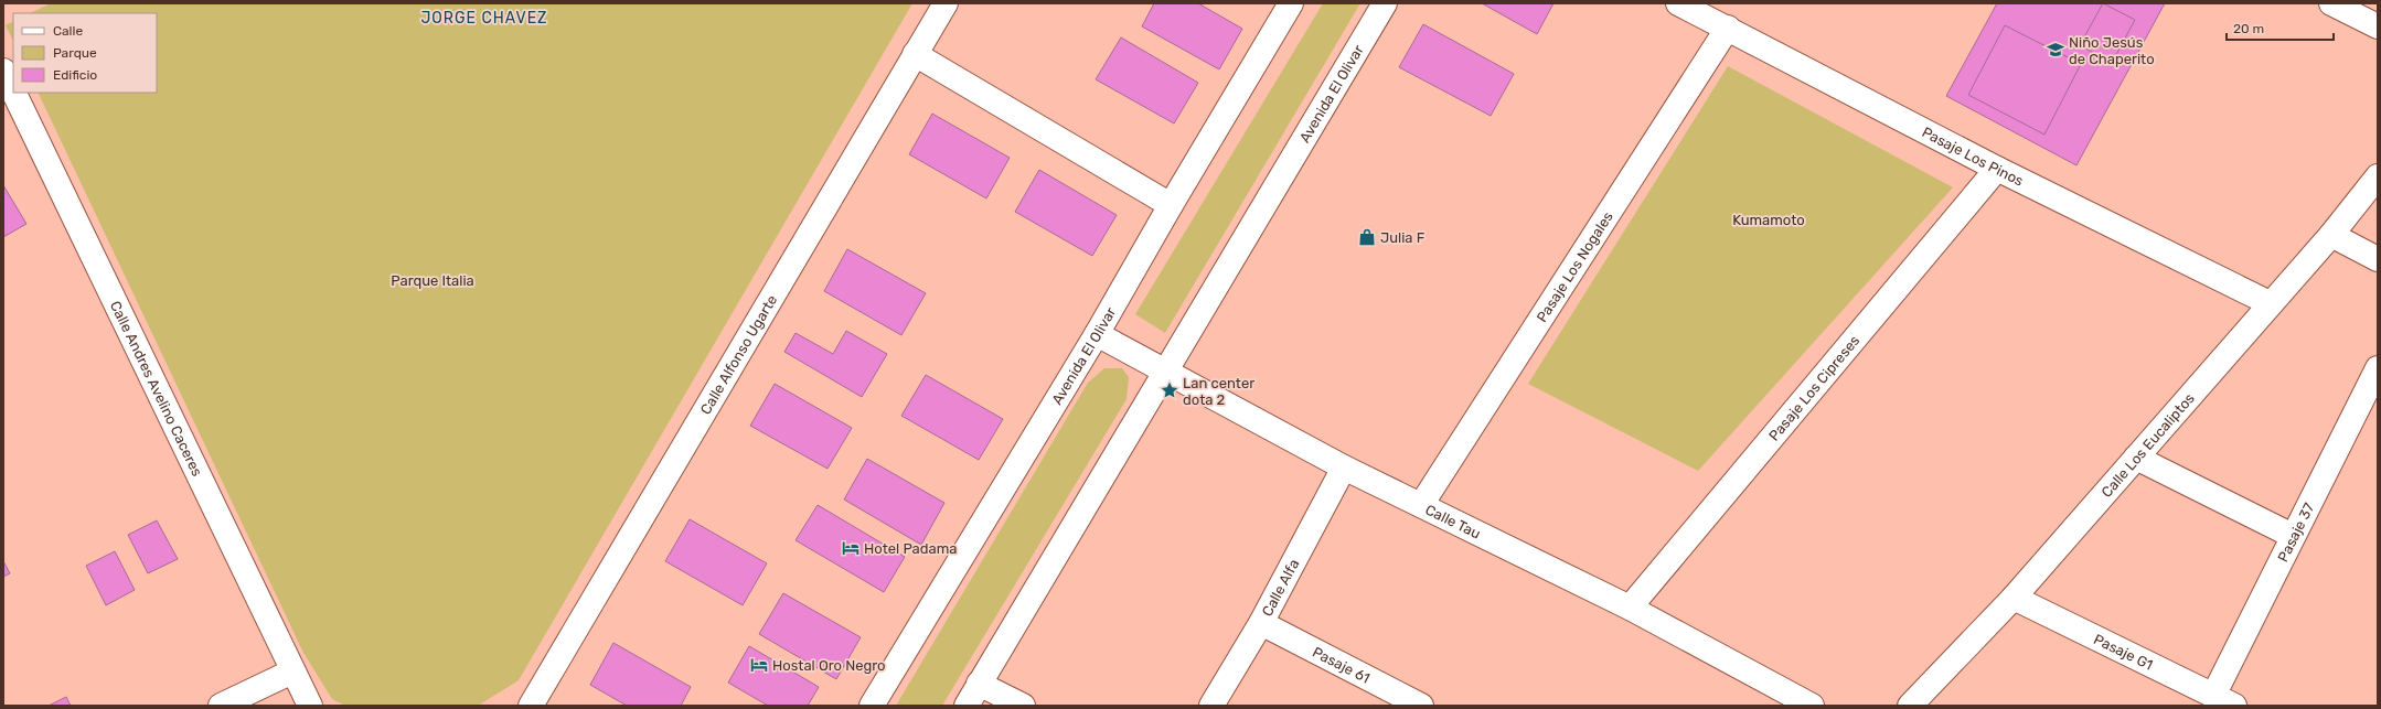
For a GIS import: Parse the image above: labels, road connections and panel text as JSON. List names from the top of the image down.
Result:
{
  "streets": {
    "street": [
      "Avenida El Olivar",
      "Pasaje Los Pinos",
      "Pasaje Los Nogales",
      "Calle Alfonso Ugarte",
      "Calle Andres Avelino Caceres",
      "Pasaje Los Cipreses",
      "Calle Los Eucaliptos",
      "Calle Tau",
      "Pasaje 37",
      "Calle Alfa",
      "Pasaje G1",
      "Pasaje 61"
    ]
  },
  "crossings": [
    ["Avenida El Olivar", "Calle Tau"],
    ["Pasaje Los Pinos", "Pasaje Los Nogales"],
    ["Pasaje Los Pinos", "Pasaje Los Cipreses"],
    ["Pasaje Los Pinos", "Calle Los Eucaliptos"],
    ["Pasaje Los Nogales", "Calle Tau"],
    ["Pasaje Los Cipreses", "Calle Tau"],
    ["Calle Los Eucaliptos", "Pasaje G1"],
    ["Calle Tau", "Calle Alfa"],
    ["Pasaje 37", "Pasaje G1"],
    ["Calle Alfa", "Pasaje 61"]
  ],
  "districts": ["JORGE CHAVEZ"],
  "parks": ["Kumamoto", "Parque Italia"],
  "places": {
    "school or university": ["Niño Jesús de Chaperito"],
    "shop": ["Julia F"],
    "place": ["Lan center dota 2"],
    "hotel": ["Hotel Padama", "Hostal Oro Negro"]
  },
  "legend": ["Calle", "Parque", "Edificio"],
  "scale_bar": "20 m"
}
